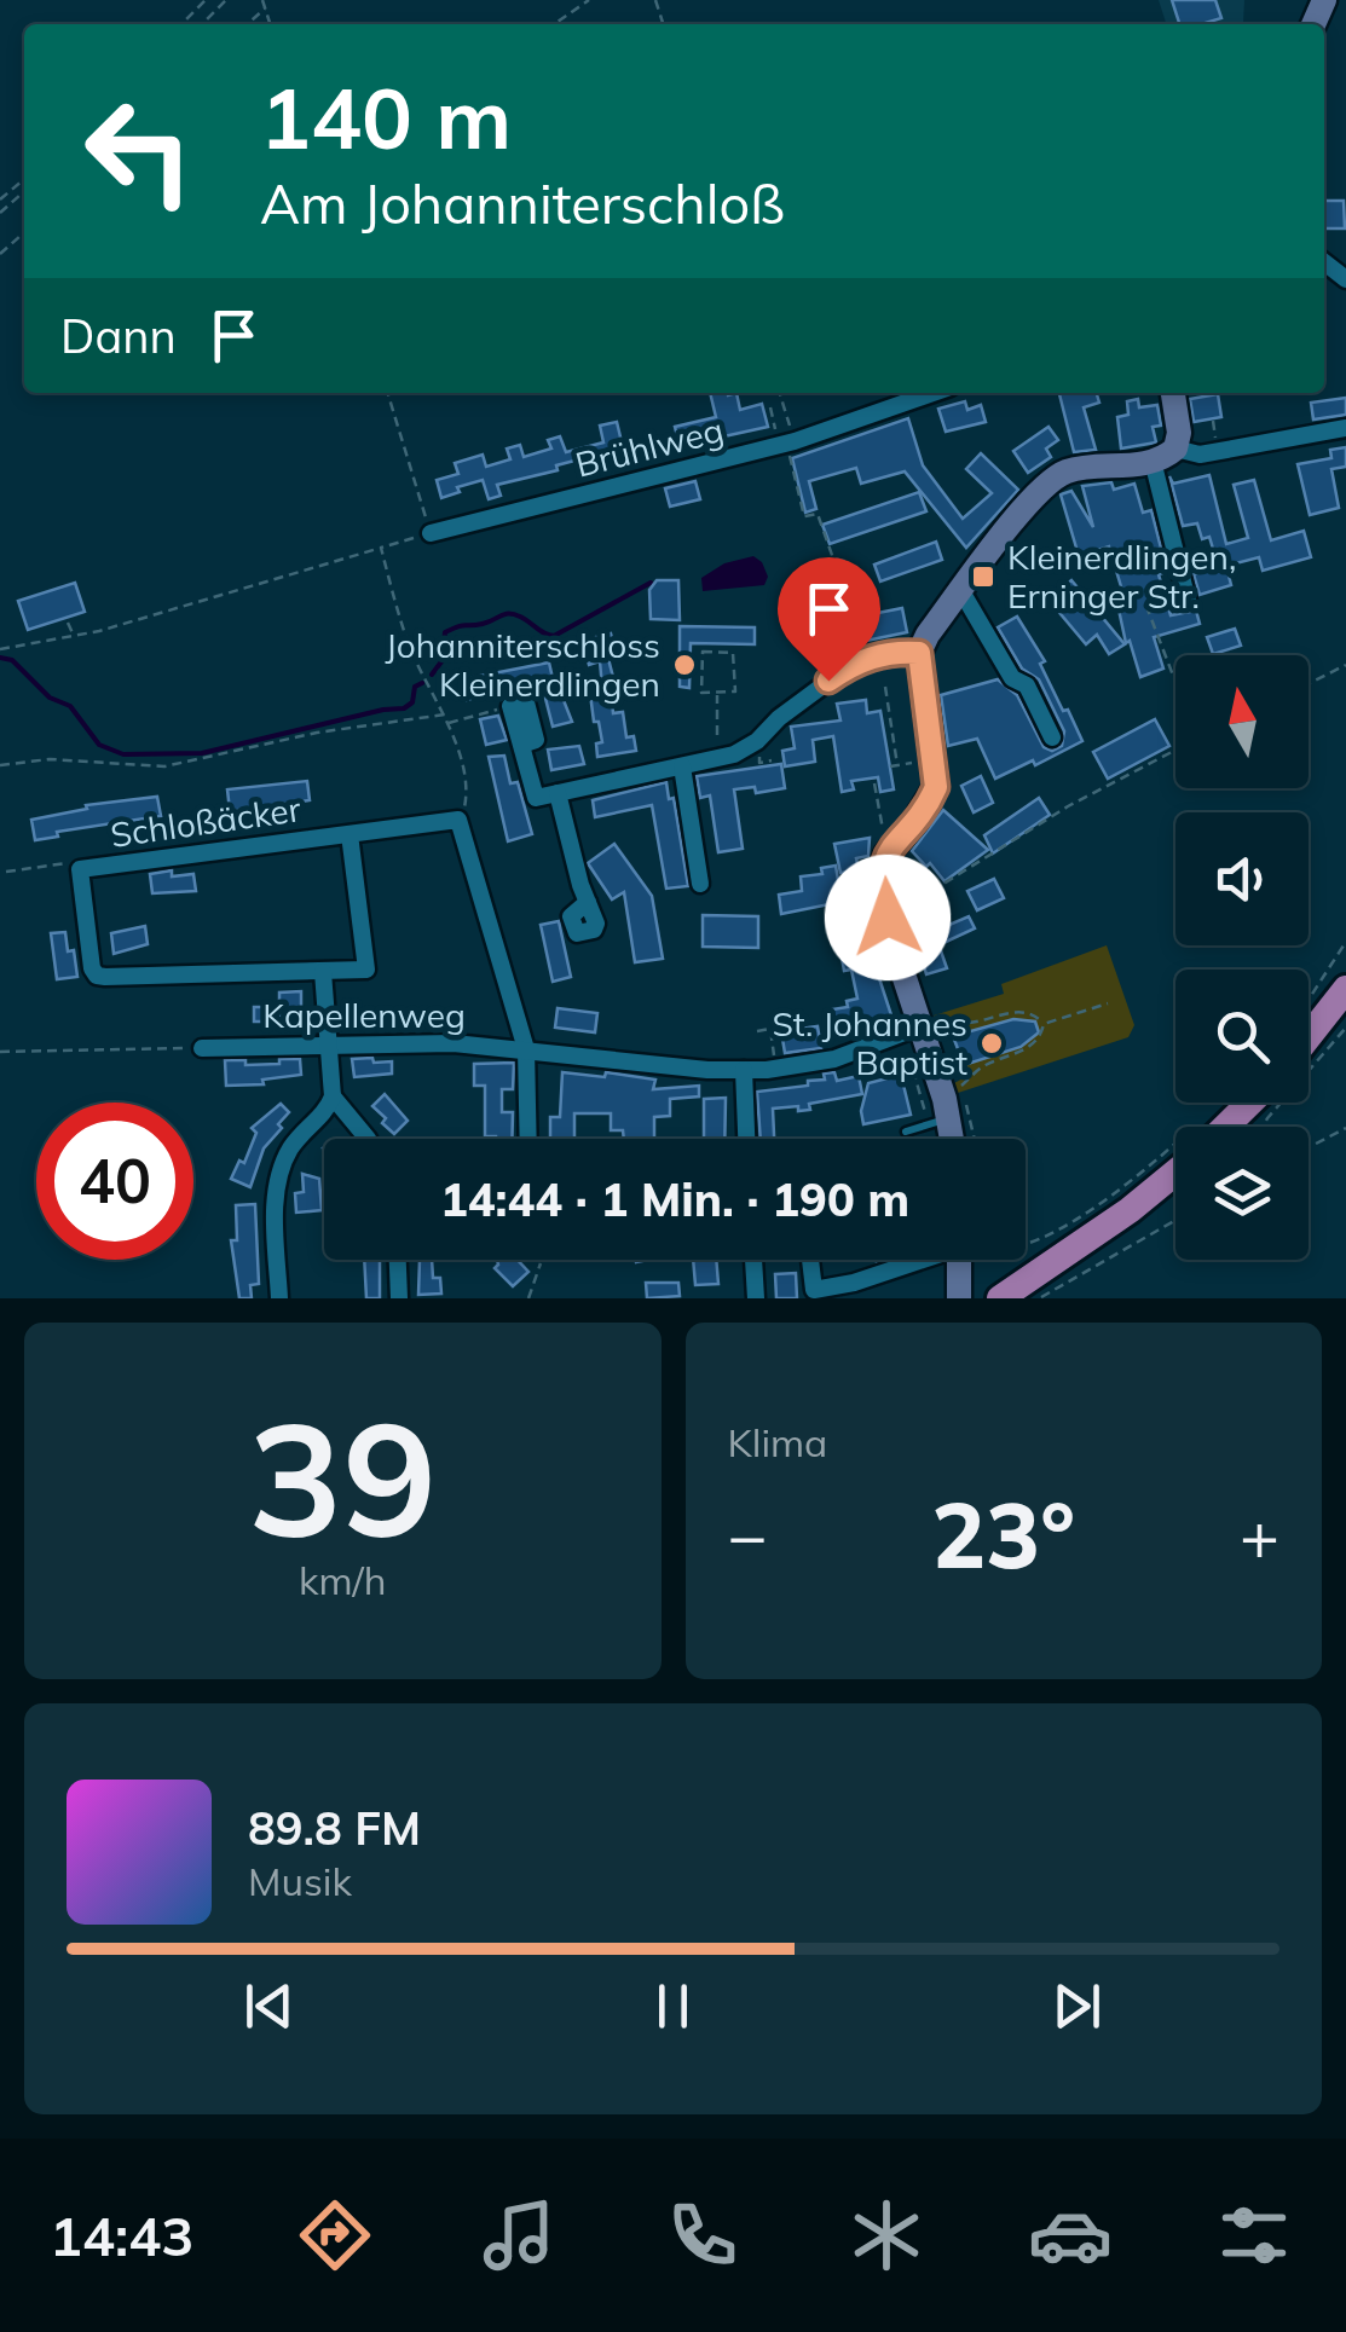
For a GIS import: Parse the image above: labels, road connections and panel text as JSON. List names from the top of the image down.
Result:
{
  "streets": {
    "street": ["Brühlweg", "Schloßäcker", "Kapellenweg"]
  },
  "places": {
    "transit": ["Kleinerdlingen, Erninger Str."],
    "other": ["Johanniterschloss Kleinerdlingen", "St. Johannes Baptist"]
  },
  "north": "top",
  "page": {
    "turn": ["140 m", "Am Johanniterschloß"],
    "then": "Dann",
    "limit": "40",
    "trip": "14:44 · 1 Min. · 190 m",
    "tile": [
      ["39", "km/h"],
      "Klima"
    ],
    "heat": ["−", "23°", "+"],
    "song": ["89.8 FM", "Musik"],
    "tabs": "14:43"
  }
}
